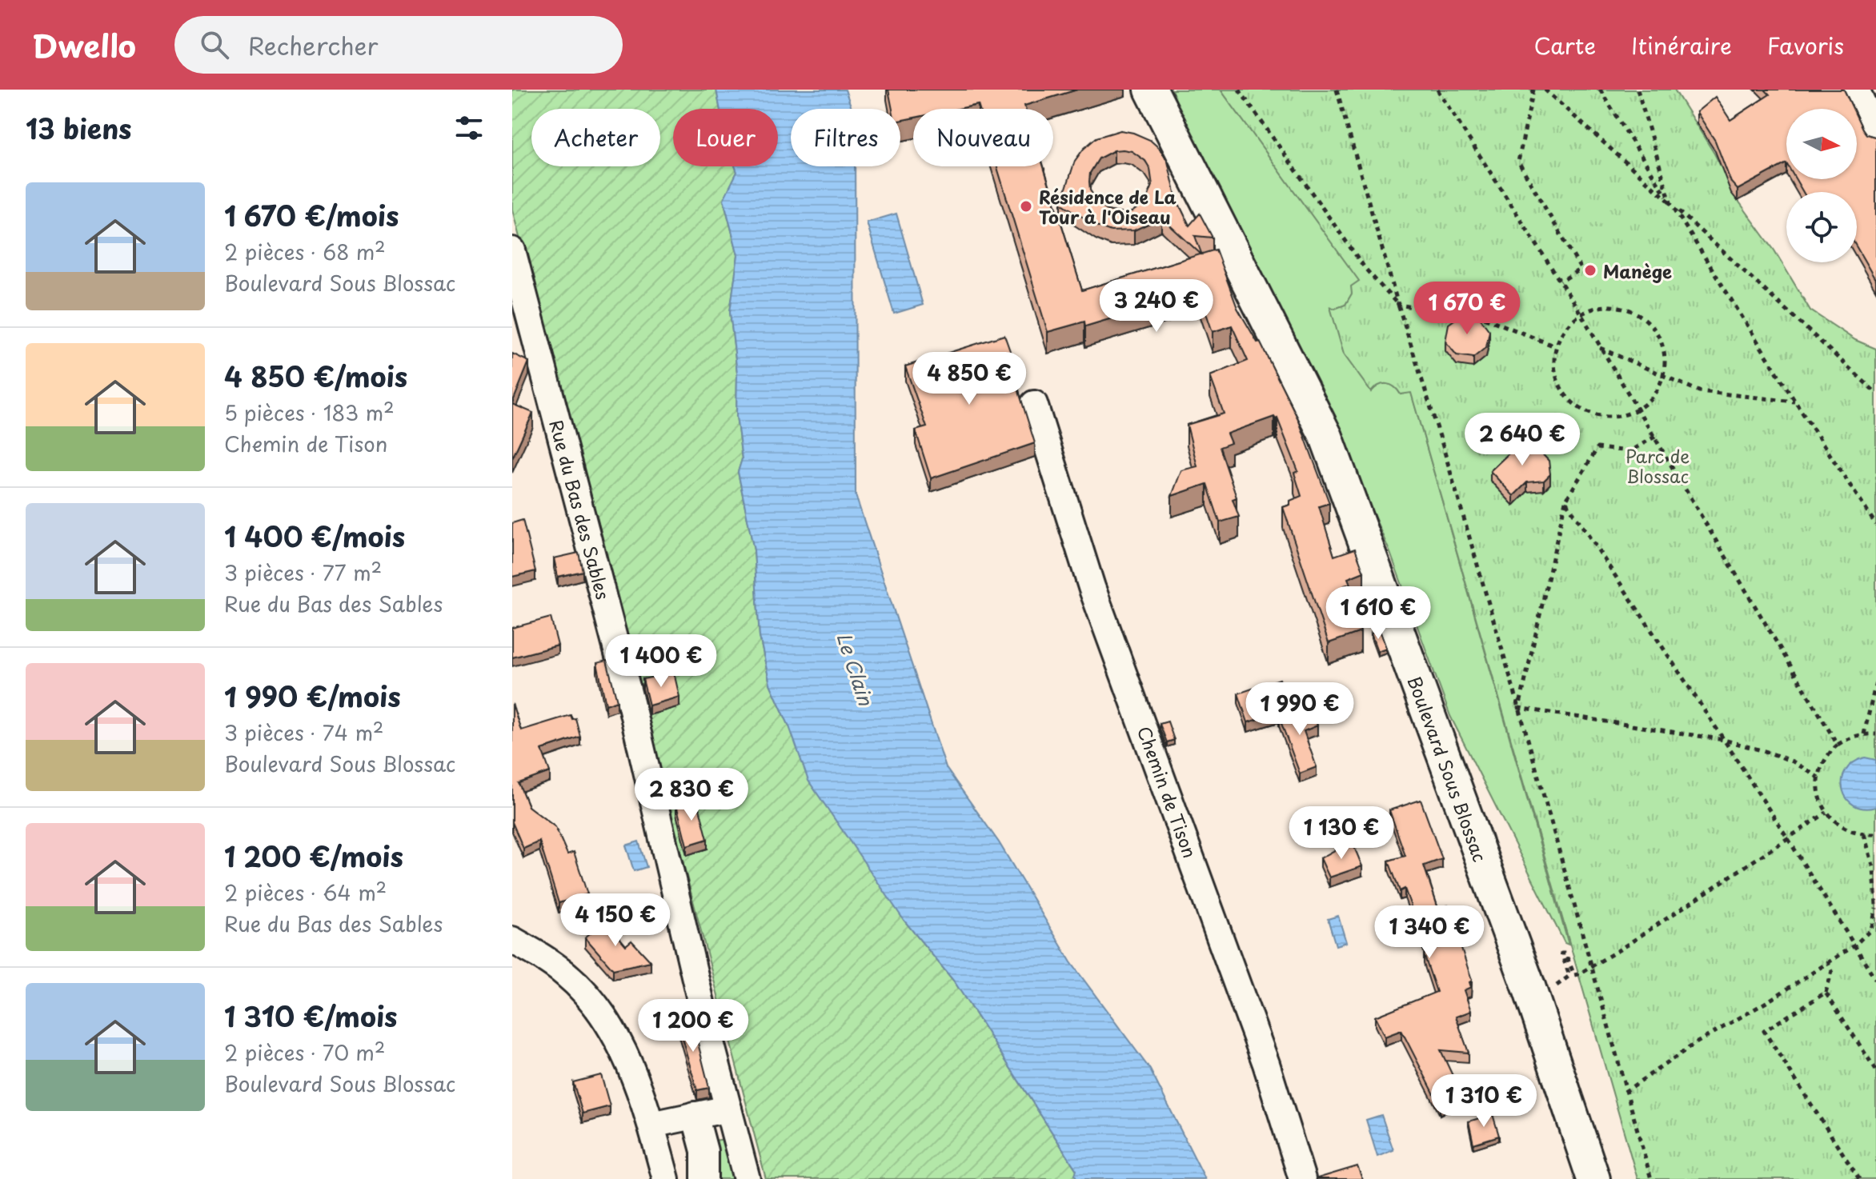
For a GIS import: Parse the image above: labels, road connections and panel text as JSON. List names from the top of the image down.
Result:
{
  "streets": {
    "main road": ["Boulevard Sous Blossac"],
    "street": ["Rue du Bas des Sables", "Chemin de Tison"]
  },
  "water": ["Le Clain"],
  "parks": ["Parc de Blossac"],
  "places": ["Résidence de La Tour à l'Oiseau", "Manège"],
  "north": "right",
  "page": {
    "header": "Dwello",
    "search": "Rechercher",
    "nav": ["Carte", "Itinéraire", "Favoris"],
    "heading": "13 biens",
    "chip": [
      "Acheter",
      "Louer",
      "Filtres",
      "Nouveau"
    ],
    "list": [
      {
        "name": "1 670 €/mois",
        "note": "2 pièces · 68 m² · Boulevard Sous Blossac"
      },
      {
        "name": "4 850 €/mois",
        "note": "5 pièces · 183 m² · Chemin de Tison"
      },
      {
        "name": "1 400 €/mois",
        "note": "3 pièces · 77 m² · Rue du Bas des Sables"
      },
      {
        "name": "1 990 €/mois",
        "note": "3 pièces · 74 m² · Boulevard Sous Blossac"
      },
      {
        "name": "1 200 €/mois",
        "note": "2 pièces · 64 m² · Rue du Bas des Sables"
      },
      {
        "name": "1 310 €/mois",
        "note": "2 pièces · 70 m² · Boulevard Sous Blossac"
      }
    ],
    "price": [
      "3 240 €",
      "1 670 €",
      "4 850 €",
      "2 640 €",
      "1 610 €",
      "1 400 €",
      "1 990 €",
      "2 830 €",
      "1 130 €",
      "4 150 €",
      "1 340 €",
      "1 200 €",
      "1 310 €"
    ]
  }
}
